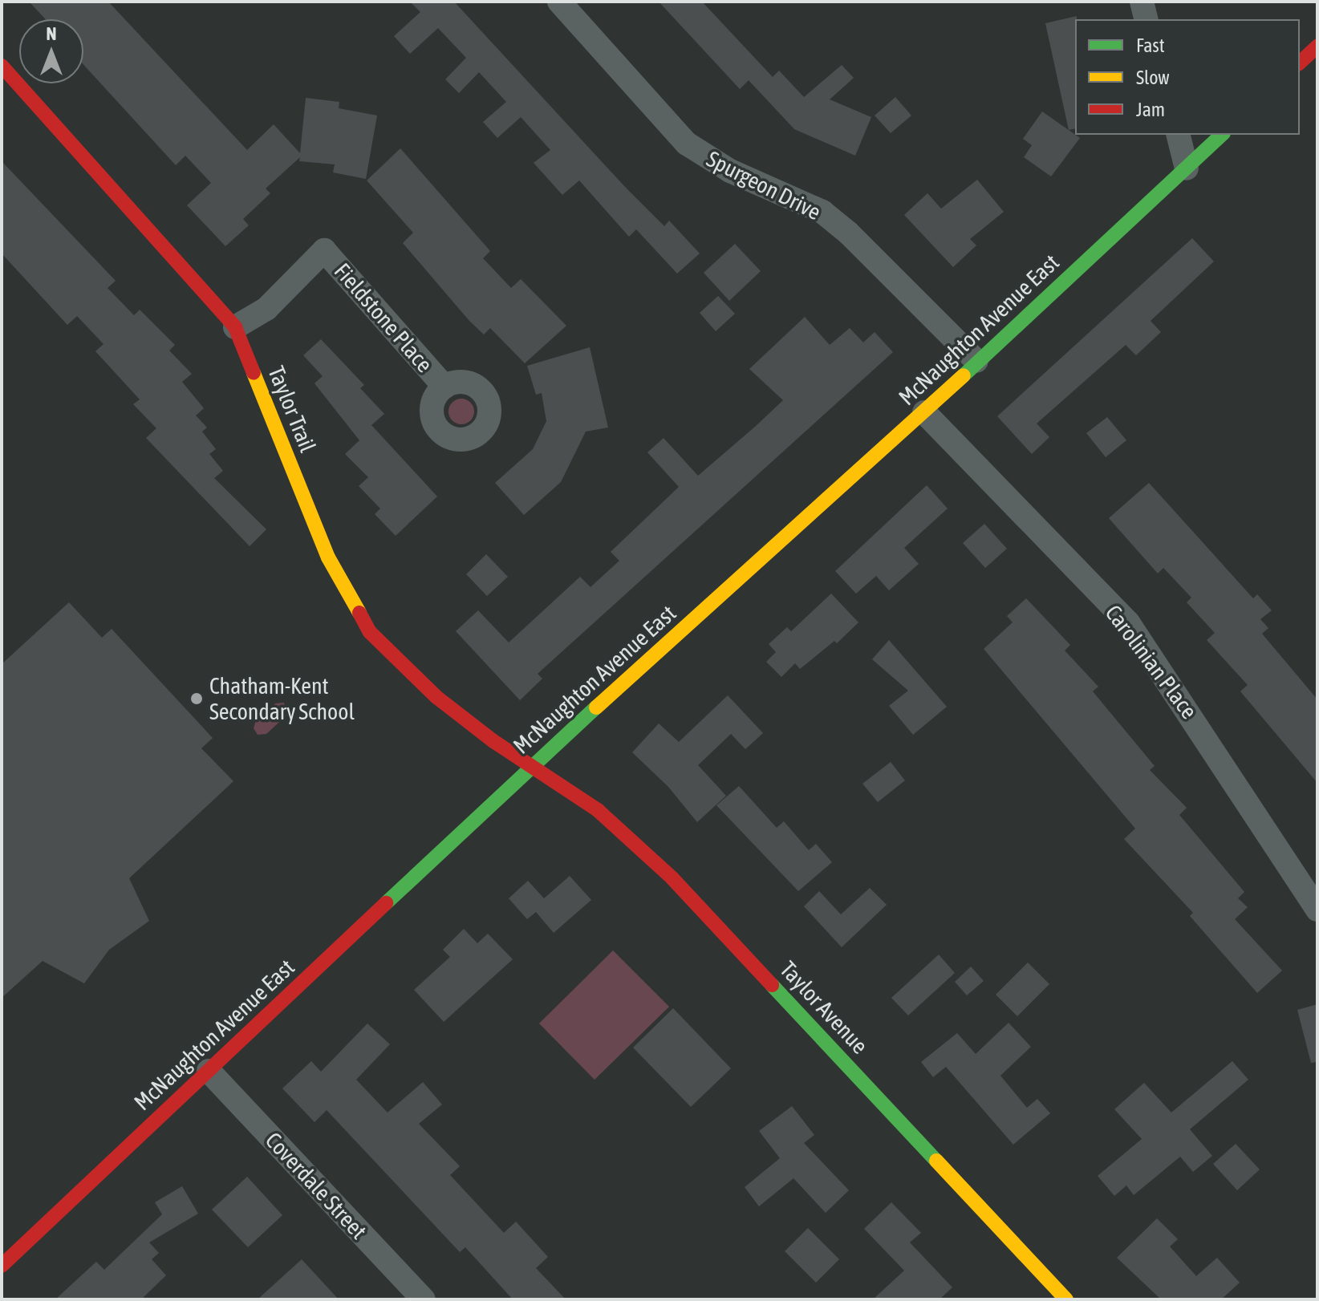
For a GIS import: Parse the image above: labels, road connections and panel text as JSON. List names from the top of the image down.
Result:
{
  "streets": {
    "main road": ["McNaughton Avenue East", "Taylor Trail", "Taylor Avenue"],
    "street": [
      "Spurgeon Drive",
      "Fieldstone Place",
      "Carolinian Place",
      "Coverdale Street"
    ]
  },
  "crossings": [
    ["Spurgeon Drive", "McNaughton Avenue East"],
    ["Fieldstone Place", "Taylor Trail"],
    ["McNaughton Avenue East", "Taylor Trail"],
    ["McNaughton Avenue East", "Carolinian Place"],
    ["McNaughton Avenue East", "Taylor Avenue"],
    ["McNaughton Avenue East", "Coverdale Street"],
    ["Taylor Trail", "Taylor Avenue"]
  ],
  "places": ["Chatham-Kent Secondary School"],
  "legend": ["Fast", "Slow", "Jam"],
  "north": "top"
}
